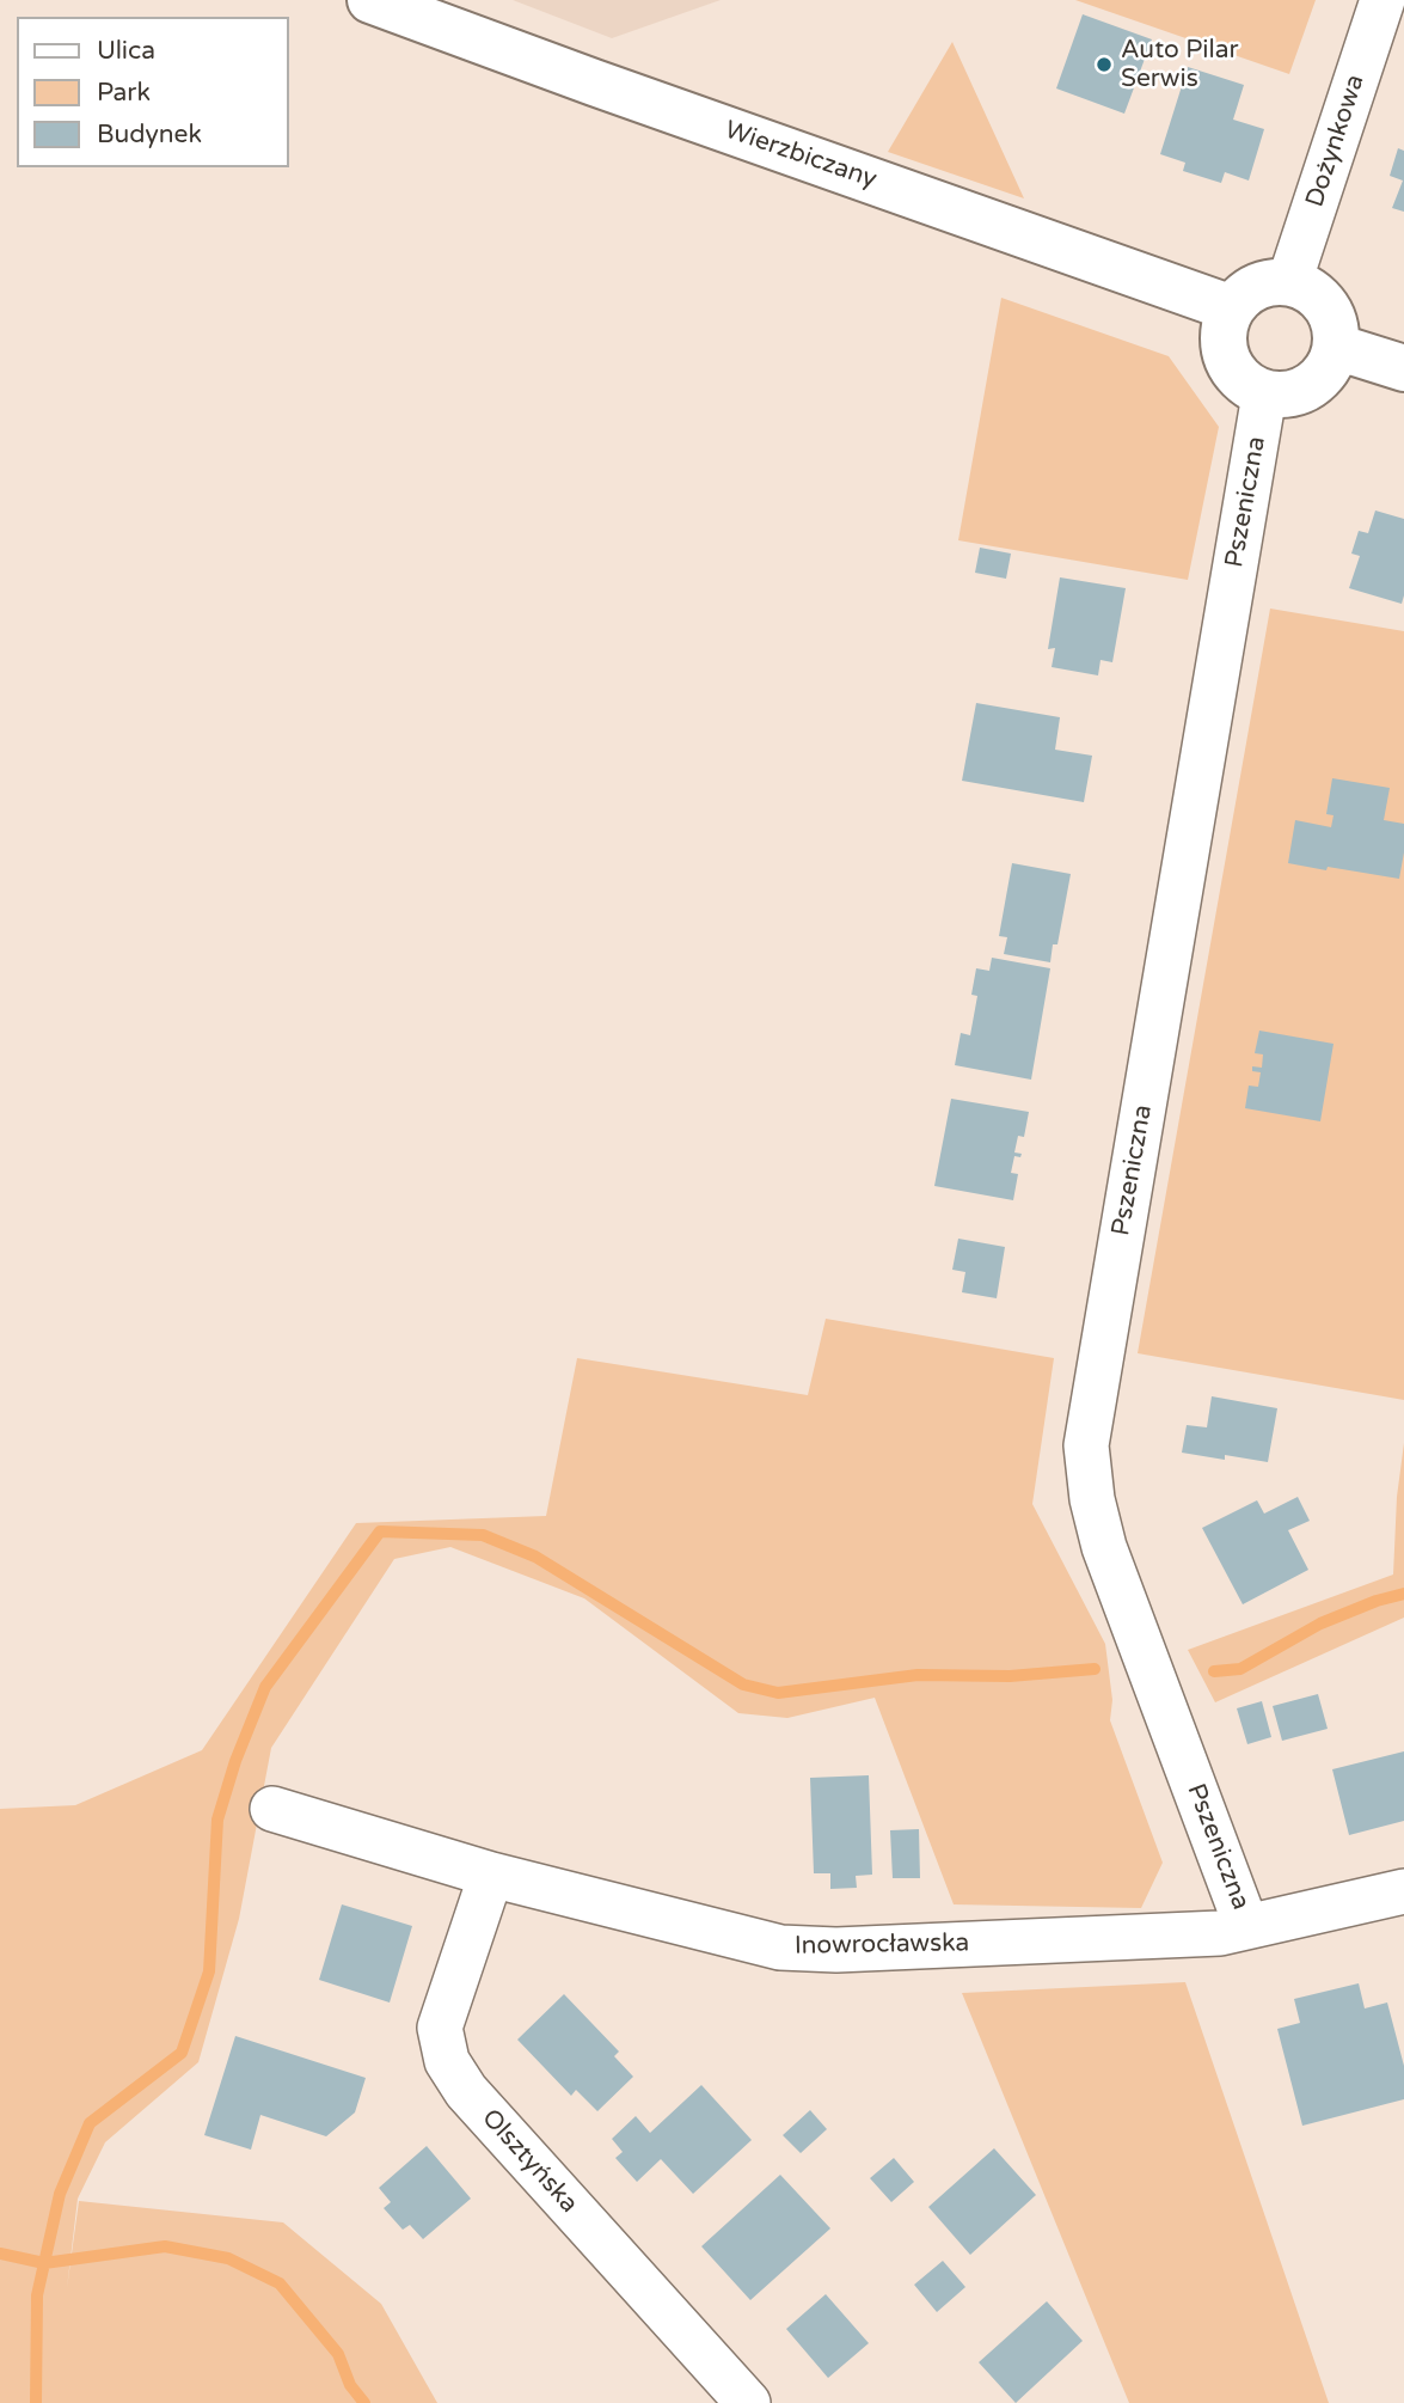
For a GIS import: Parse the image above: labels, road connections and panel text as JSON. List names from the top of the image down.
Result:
{
  "streets": {
    "street": [
      "Dożynkowa",
      "Wierzbiczany",
      "Pszeniczna",
      "Inowrocławska",
      "Olsztyńska"
    ]
  },
  "crossings": [
    ["Dożynkowa", "Wierzbiczany"],
    ["Dożynkowa", "Pszeniczna"],
    ["Wierzbiczany", "Pszeniczna"],
    ["Pszeniczna", "Inowrocławska"],
    ["Inowrocławska", "Olsztyńska"]
  ],
  "places": ["Auto Pilar Serwis"],
  "legend": ["Ulica", "Park", "Budynek"]
}
